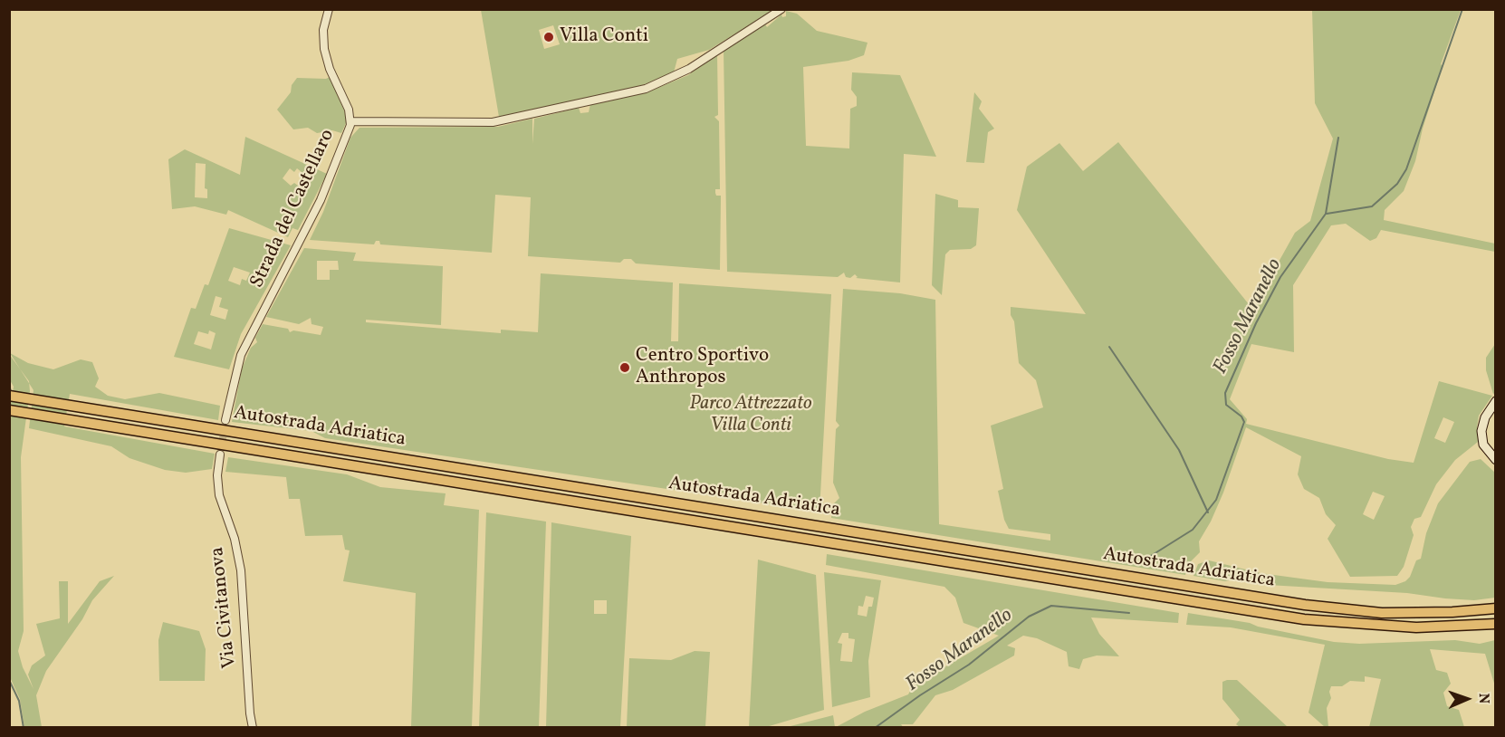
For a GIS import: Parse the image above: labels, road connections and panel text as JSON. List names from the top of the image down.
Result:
{
  "streets": {
    "highway": ["Autostrada Adriatica"],
    "street": ["Strada del Castellaro", "Via Civitanova"]
  },
  "water": ["Fosso Maranello"],
  "parks": ["Parco Attrezzato Villa Conti"],
  "places": ["Villa Conti", "Centro Sportivo Anthropos"],
  "north": "right"
}
